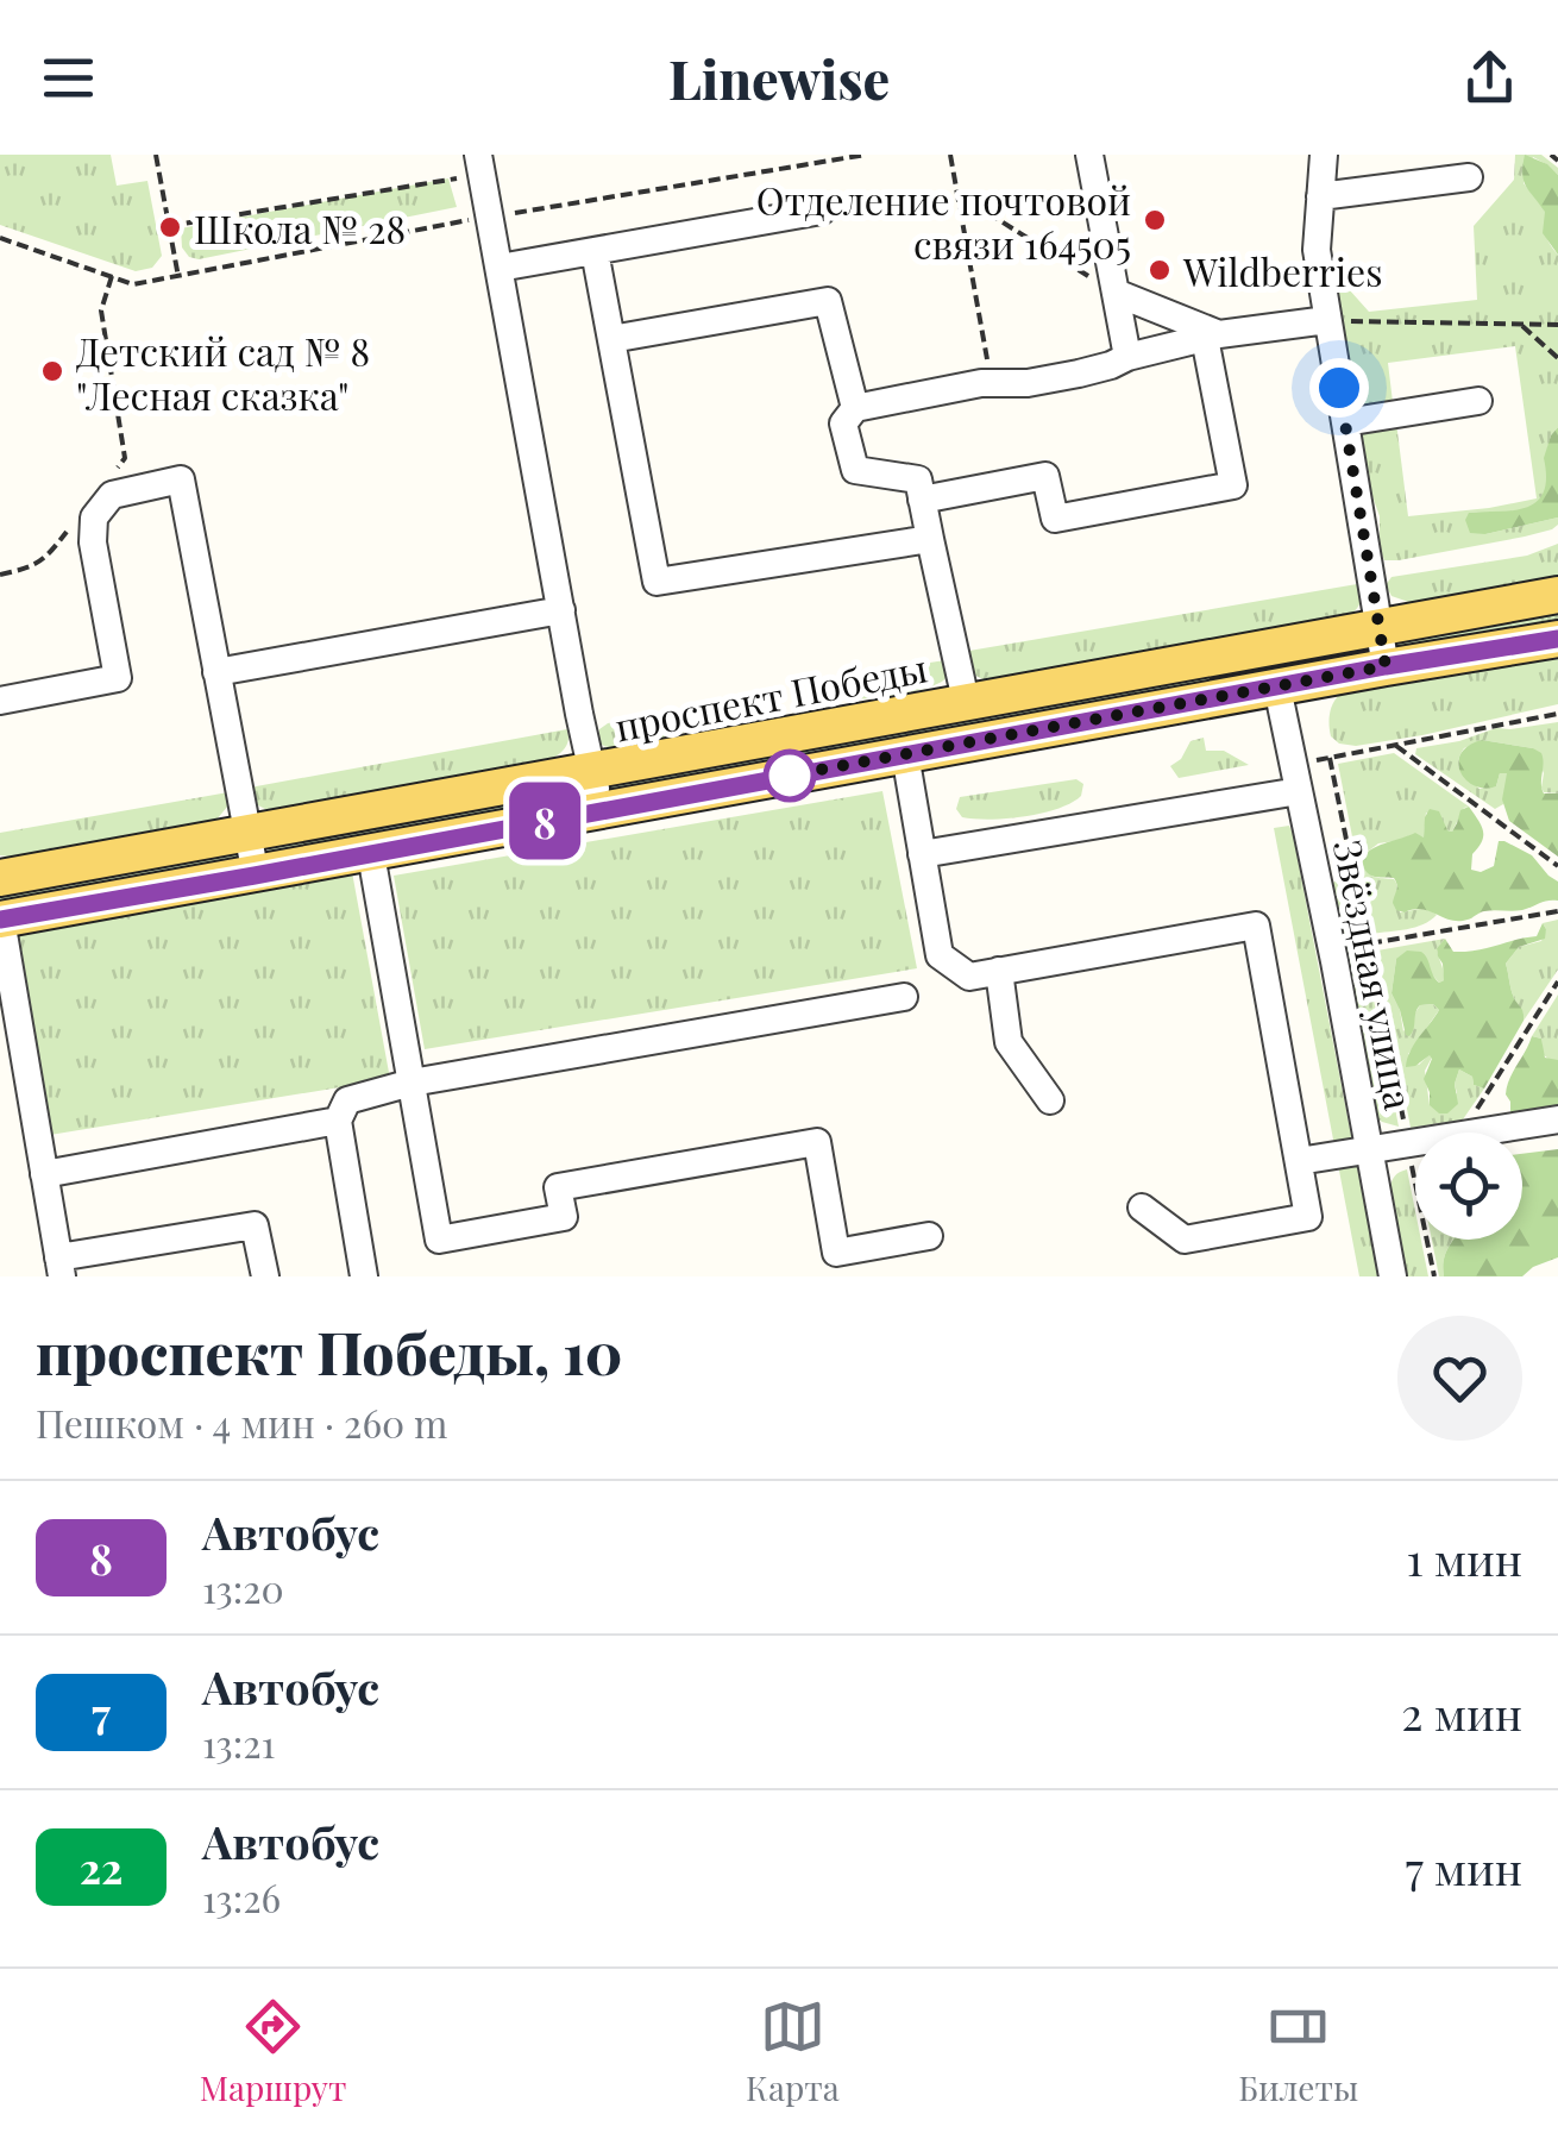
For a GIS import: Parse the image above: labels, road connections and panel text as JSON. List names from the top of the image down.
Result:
{
  "streets": {
    "main road": ["проспект Победы"],
    "street": ["Звёздная улица"]
  },
  "crossings": [
    ["проспект Победы", "Звёздная улица"]
  ],
  "places": [
    "Отделение почтовой связи 164505",
    "Школа № 28",
    "Wildberries",
    "Детский сад № 8 \"Лесная сказка\""
  ],
  "lines": ["bus line 8"],
  "page": {
    "header": "Linewise",
    "on_map": "8",
    "heading": ["проспект Победы, 10", "Пешком · 4 мин · 260 m"],
    "list": [
      {
        "mark": "8",
        "name": "Автобус",
        "note": "13:20",
        "value": "1 мин"
      },
      {
        "mark": "7",
        "name": "Автобус",
        "note": "13:21",
        "value": "2 мин"
      },
      {
        "mark": "22",
        "name": "Автобус",
        "note": "13:26",
        "value": "7 мин"
      }
    ],
    "tabs": ["Маршрут", "Карта", "Билеты"]
  }
}
